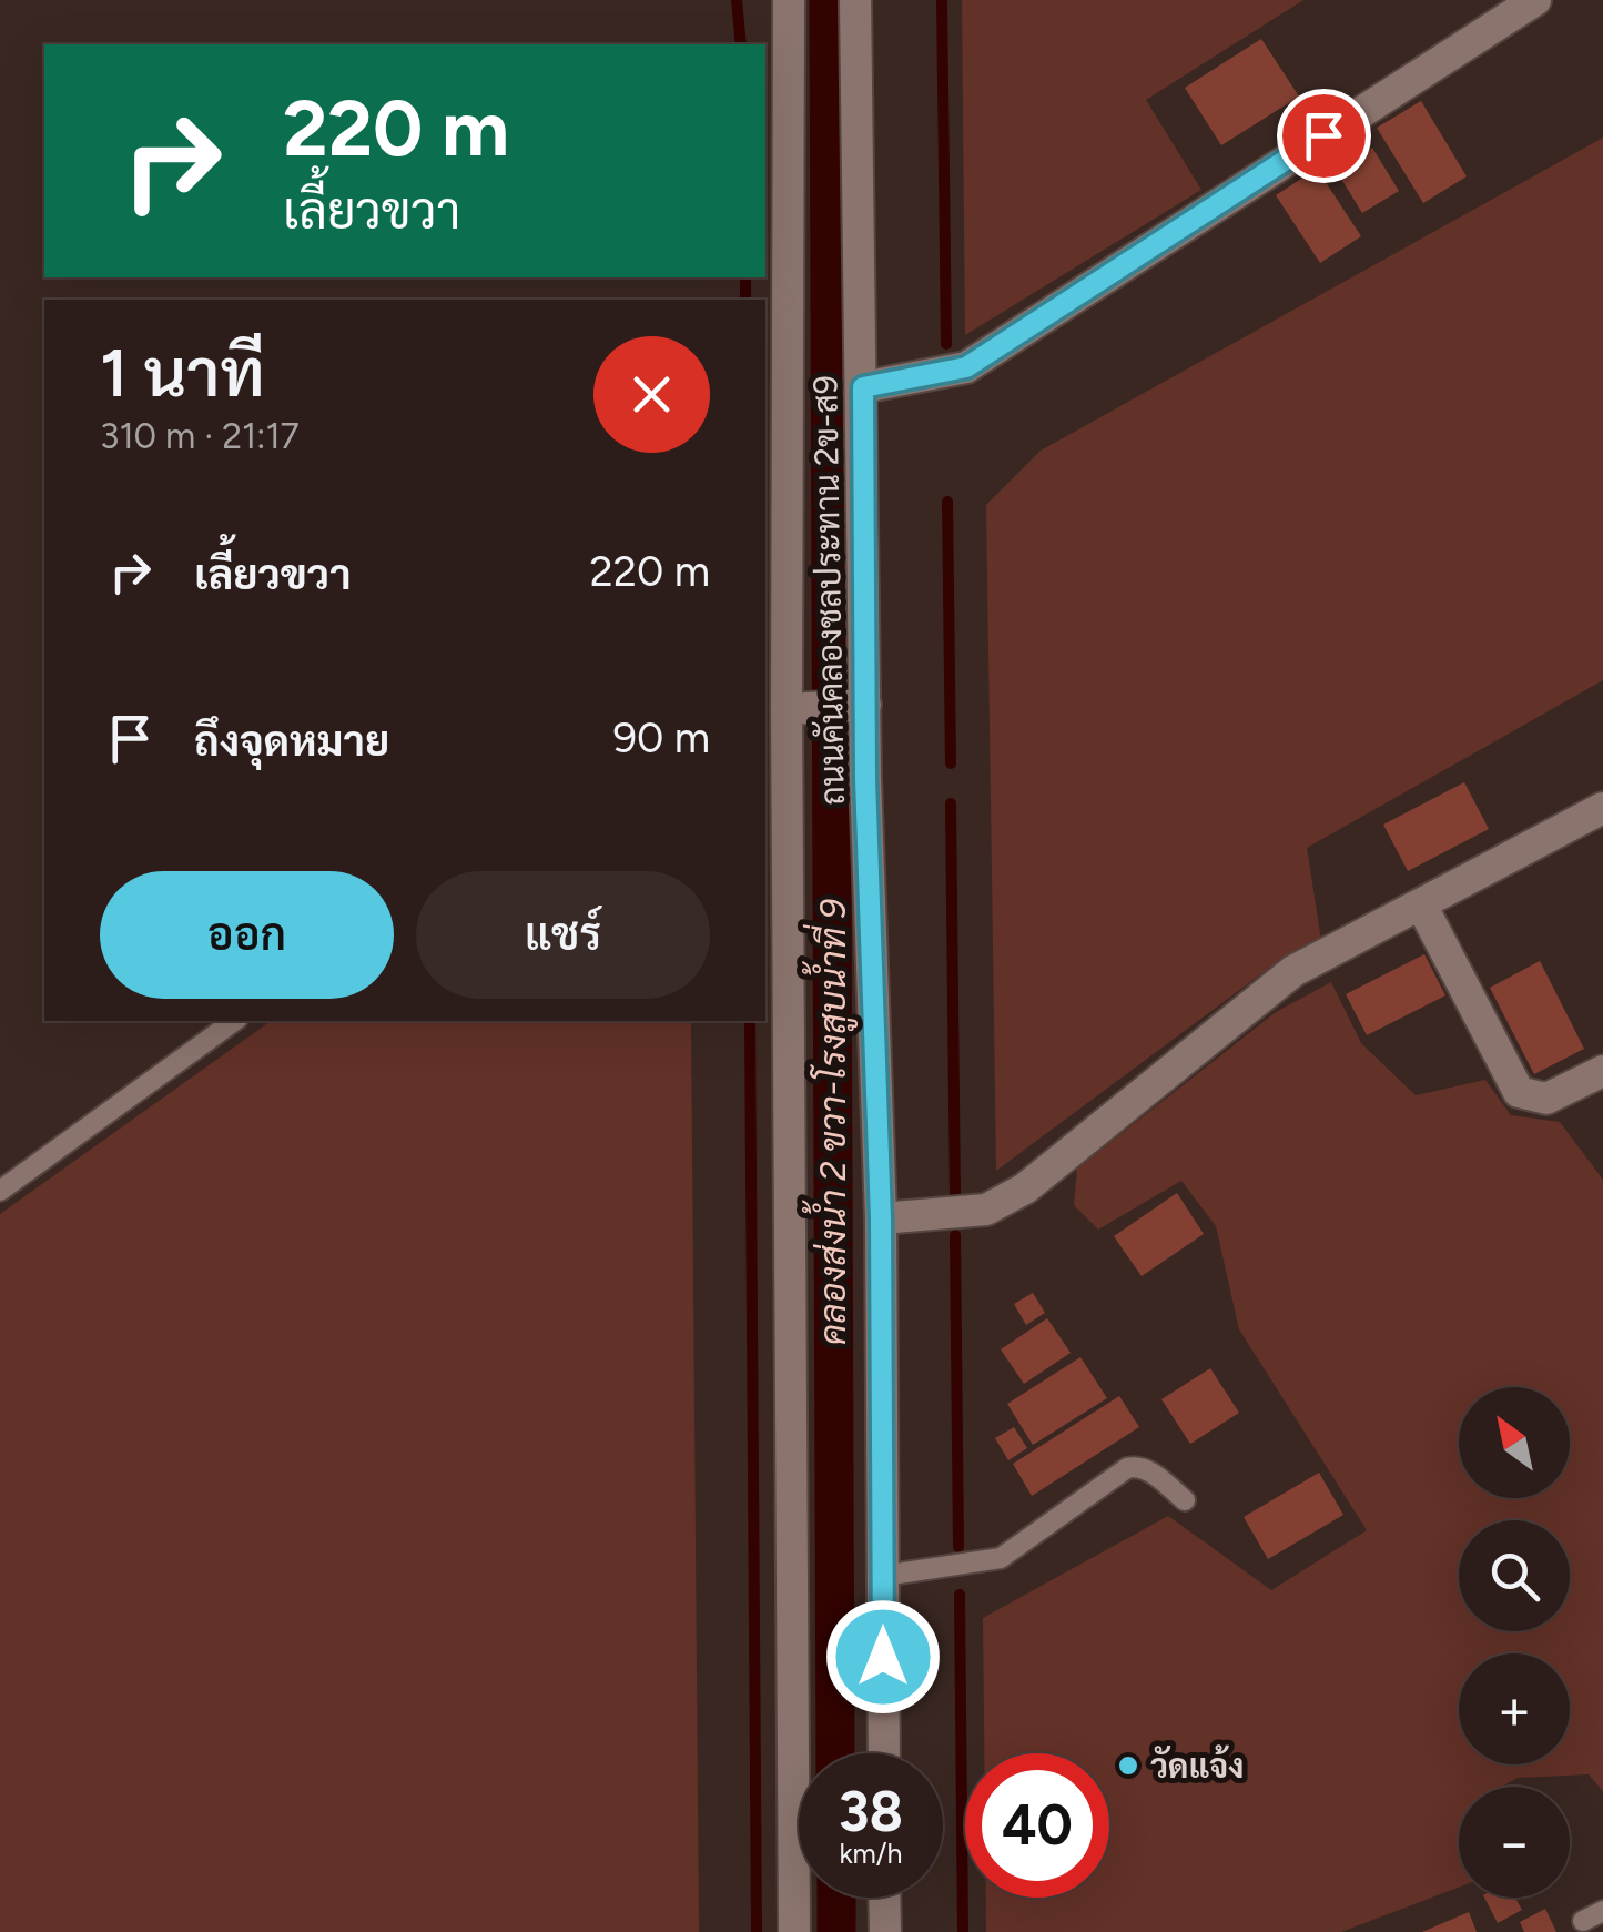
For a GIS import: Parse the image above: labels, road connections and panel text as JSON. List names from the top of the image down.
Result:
{
  "streets": {
    "street": ["ถนนคันคลองชลประทาน 2ข-ส9"]
  },
  "water": ["คลองส่งน้ำ 2 ขวา-โรงสูบน้ำที่ 9"],
  "places": ["วัดแจ้ง"],
  "north": "top left",
  "page": {
    "turn": ["220 m", "เลี้ยวขวา"],
    "heading": ["1 นาที", "310 m · 21:17"],
    "list": [
      {
        "name": "เลี้ยวขวา",
        "value": "220 m"
      },
      {
        "name": "ถึงจุดหมาย",
        "value": "90 m"
      }
    ],
    "buttons": ["ออก", "แชร์"],
    "map_buttons": ["+", "−"],
    "speed": "38 km/h",
    "limit": "40"
  }
}
